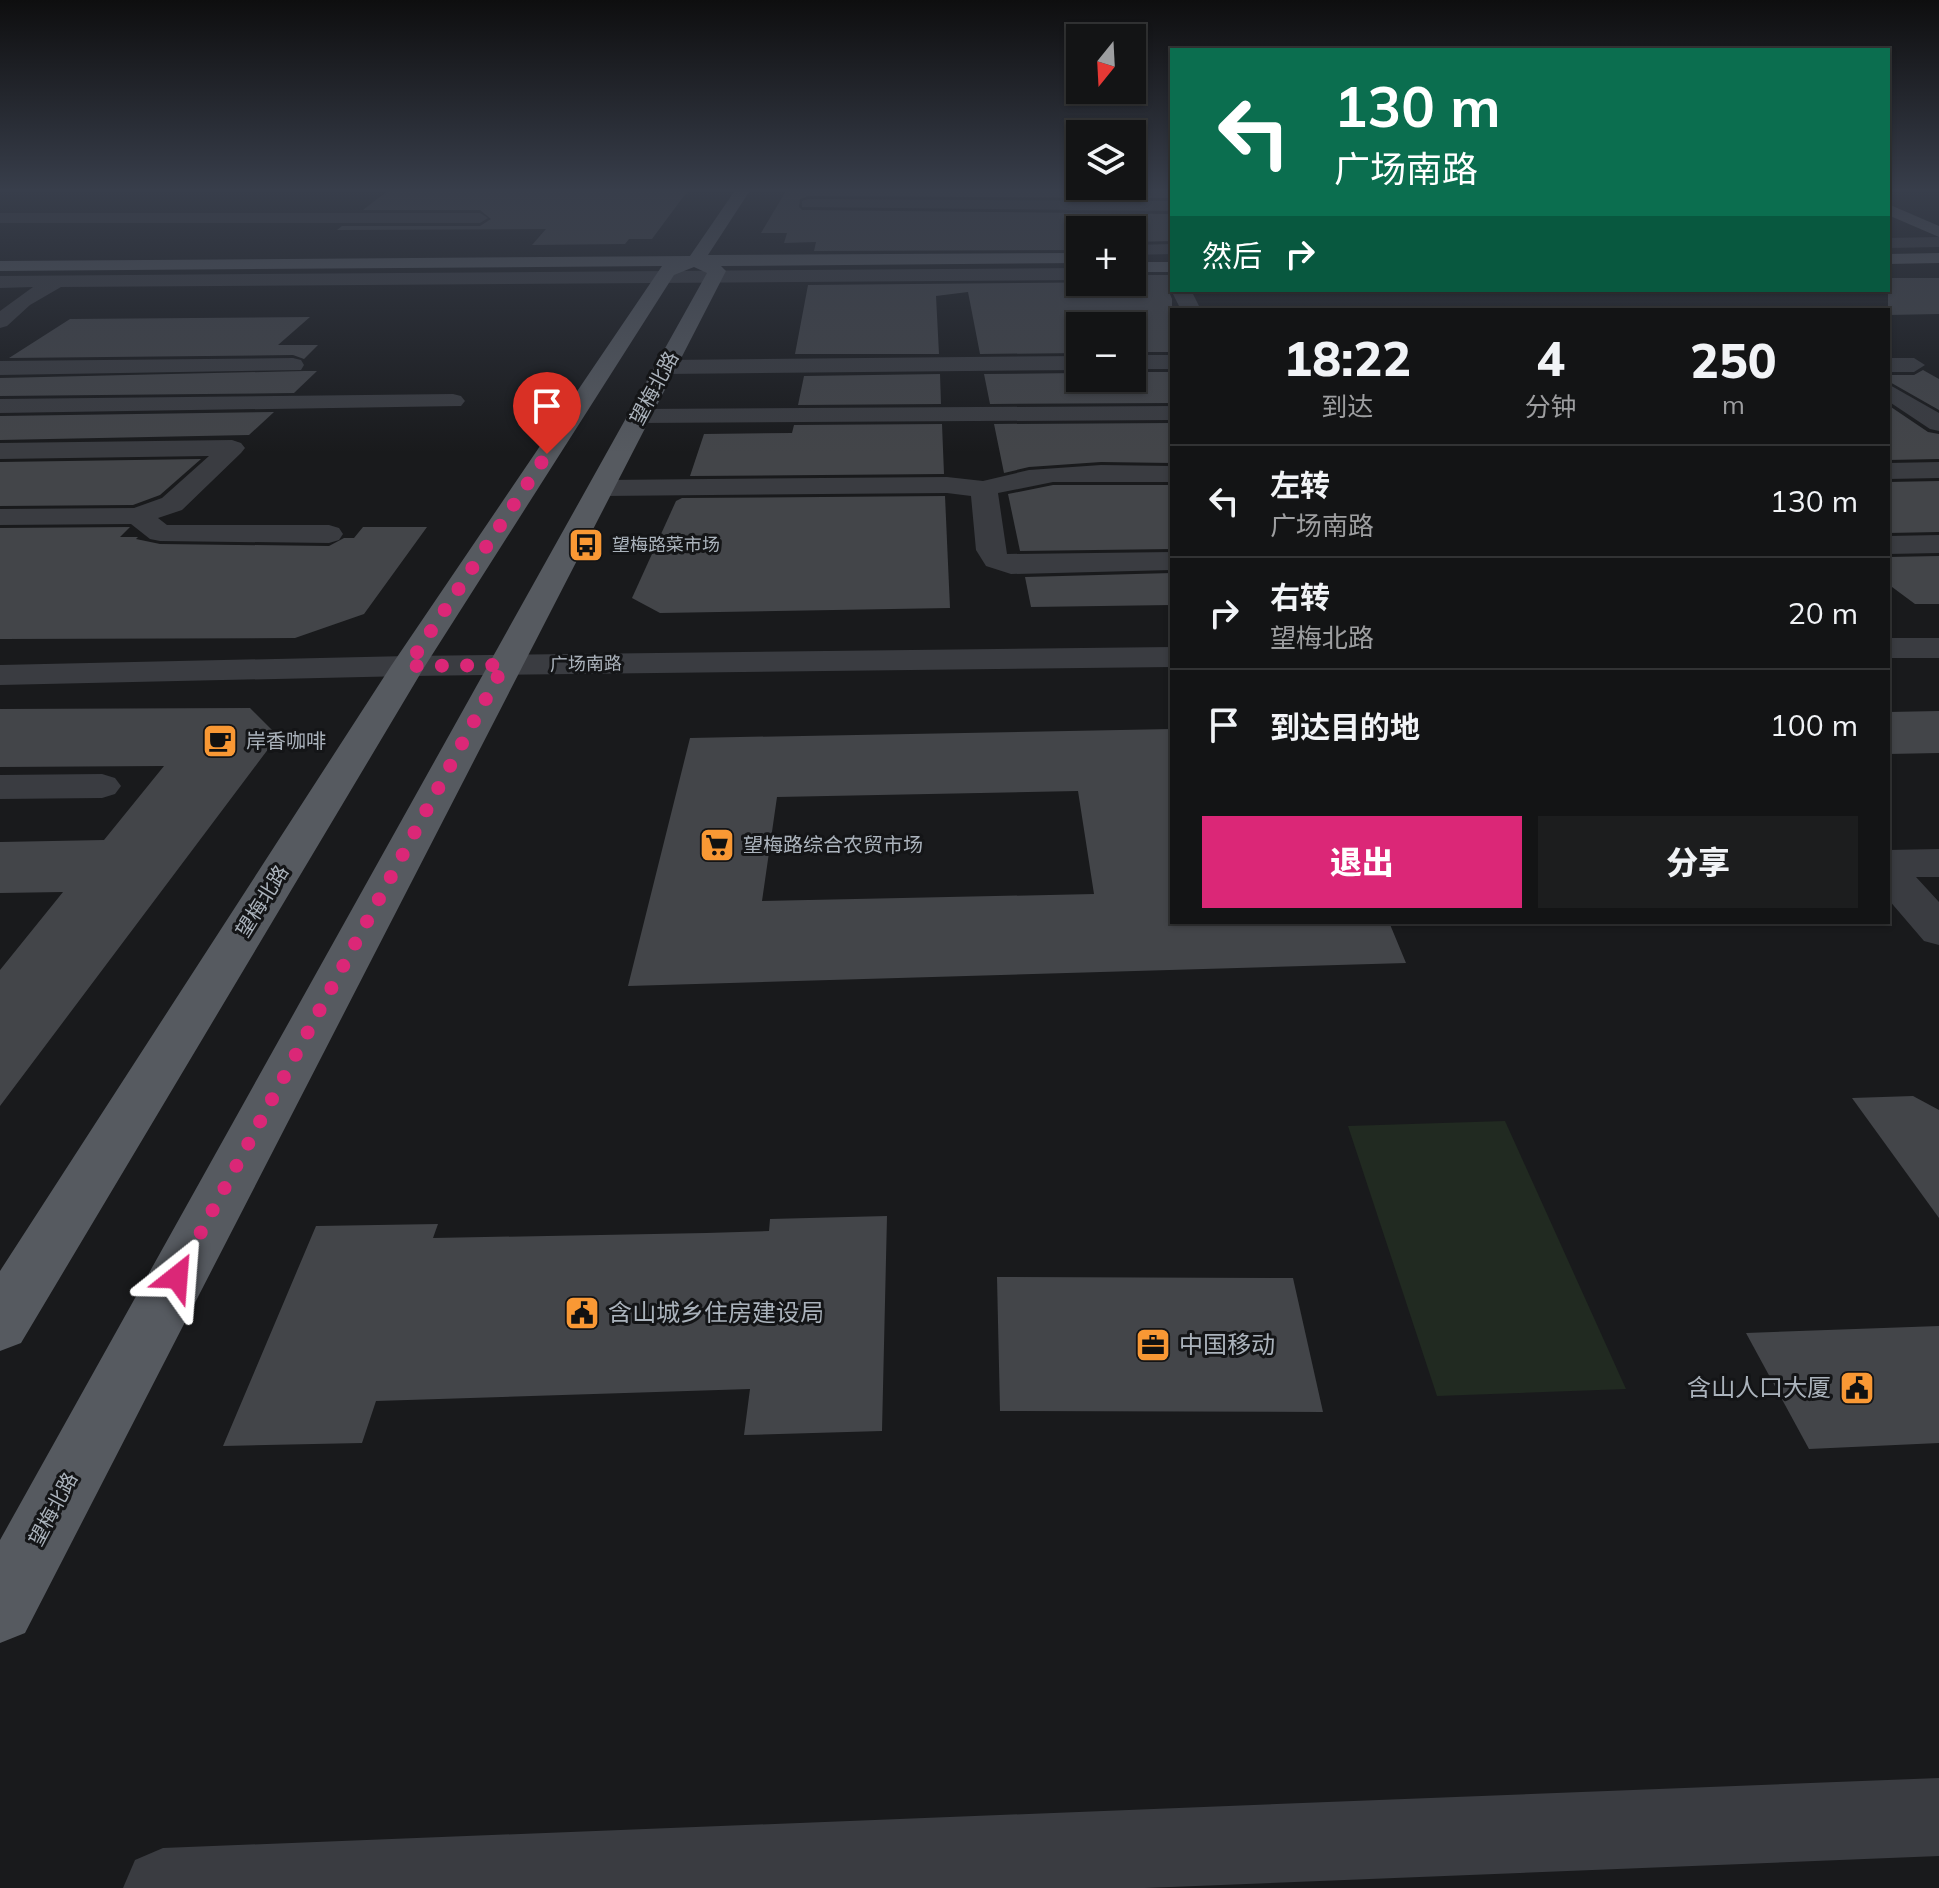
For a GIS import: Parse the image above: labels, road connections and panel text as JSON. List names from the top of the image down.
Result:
{
  "streets": {
    "main road": ["望梅北路"],
    "street": ["广场南路"]
  },
  "crossings": [
    ["望梅北路", "广场南路"]
  ],
  "places": {
    "bus stop": ["望梅路菜市场"],
    "cafe": ["岸香咖啡"],
    "supermarket": ["望梅路综合农贸市场"],
    "public building": ["含山城乡住房建设局", "含山人口大厦"],
    "office": ["中国移动"]
  },
  "north": "bottom",
  "page": {
    "map_buttons": ["+", "−"],
    "turn": ["130 m", "广场南路"],
    "then": "然后",
    "eta": [
      "18:22",
      "到达",
      "4",
      "分钟",
      "250",
      "m"
    ],
    "list": [
      {
        "name": "左转",
        "note": "广场南路",
        "value": "130 m"
      },
      {
        "name": "右转",
        "note": "望梅北路",
        "value": "20 m"
      },
      {
        "name": "到达目的地",
        "value": "100 m"
      }
    ],
    "buttons": ["退出", "分享"]
  }
}
